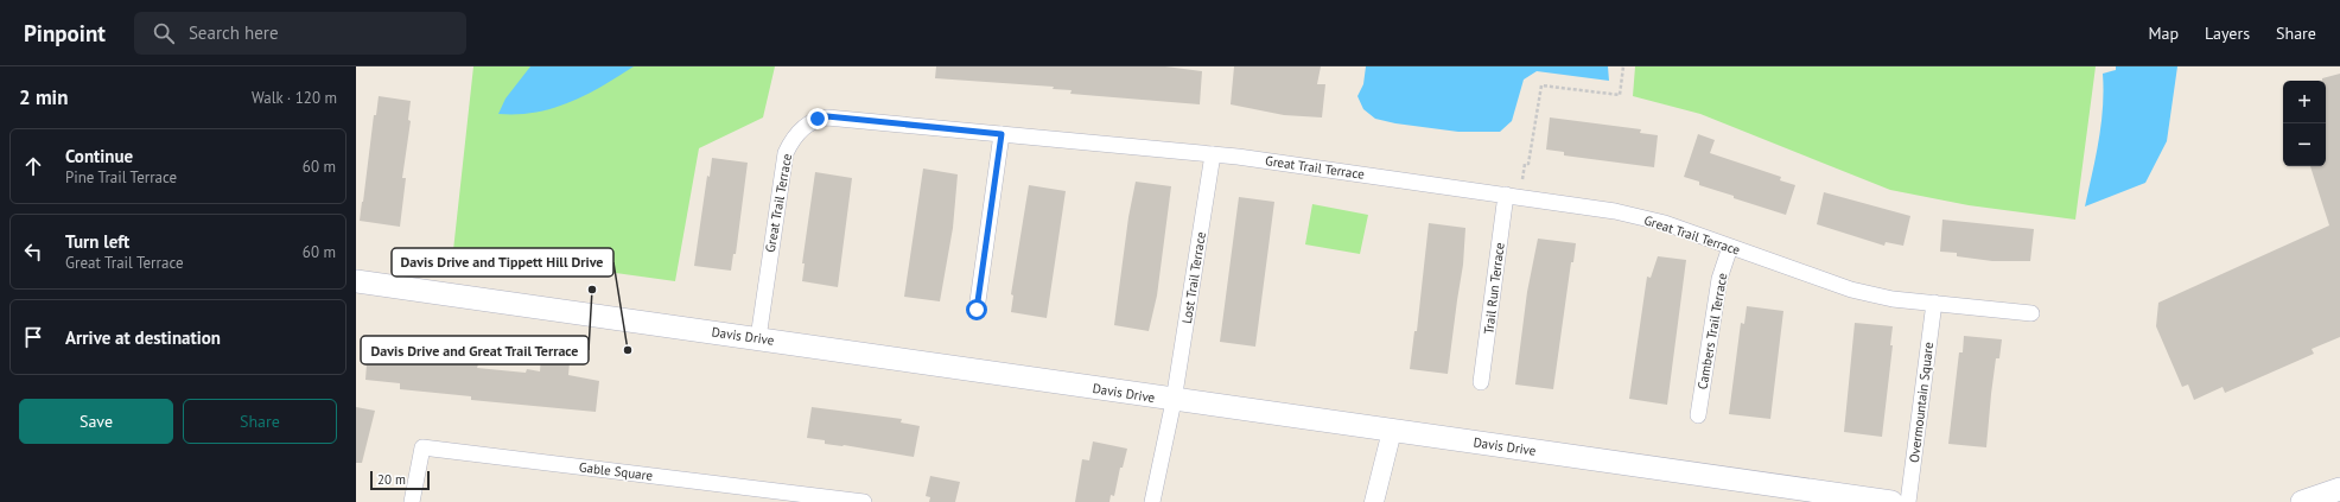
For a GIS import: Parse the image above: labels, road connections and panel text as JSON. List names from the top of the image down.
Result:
{
  "streets": {
    "main road": ["Davis Drive"],
    "street": [
      "Great Trail Terrace",
      "Lost Trail Terrace",
      "Trail Run Terrace",
      "Cambers Trail Terrace",
      "Overmountain Square",
      "Gable Square"
    ]
  },
  "crossings": [
    ["Great Trail Terrace", "Lost Trail Terrace"],
    ["Great Trail Terrace", "Trail Run Terrace"],
    ["Great Trail Terrace", "Cambers Trail Terrace"],
    ["Great Trail Terrace", "Davis Drive"],
    ["Great Trail Terrace", "Overmountain Square"],
    ["Lost Trail Terrace", "Davis Drive"]
  ],
  "places": ["Davis Drive and Great Trail Terrace", "Davis Drive and Tippett Hill Drive"],
  "scale_bar": "20 m",
  "page": {
    "header": "Pinpoint",
    "search": "Search here",
    "nav": ["Map", "Layers", "Share"],
    "heading": ["2 min", "Walk · 120 m"],
    "map_buttons": ["+", "−"],
    "list": [
      ["Continue", "Pine Trail Terrace", "60 m"],
      ["Turn left", "Great Trail Terrace", "60 m"],
      "Arrive at destination"
    ],
    "buttons": ["Save", "Share"],
    "scale": "20 m"
  }
}
